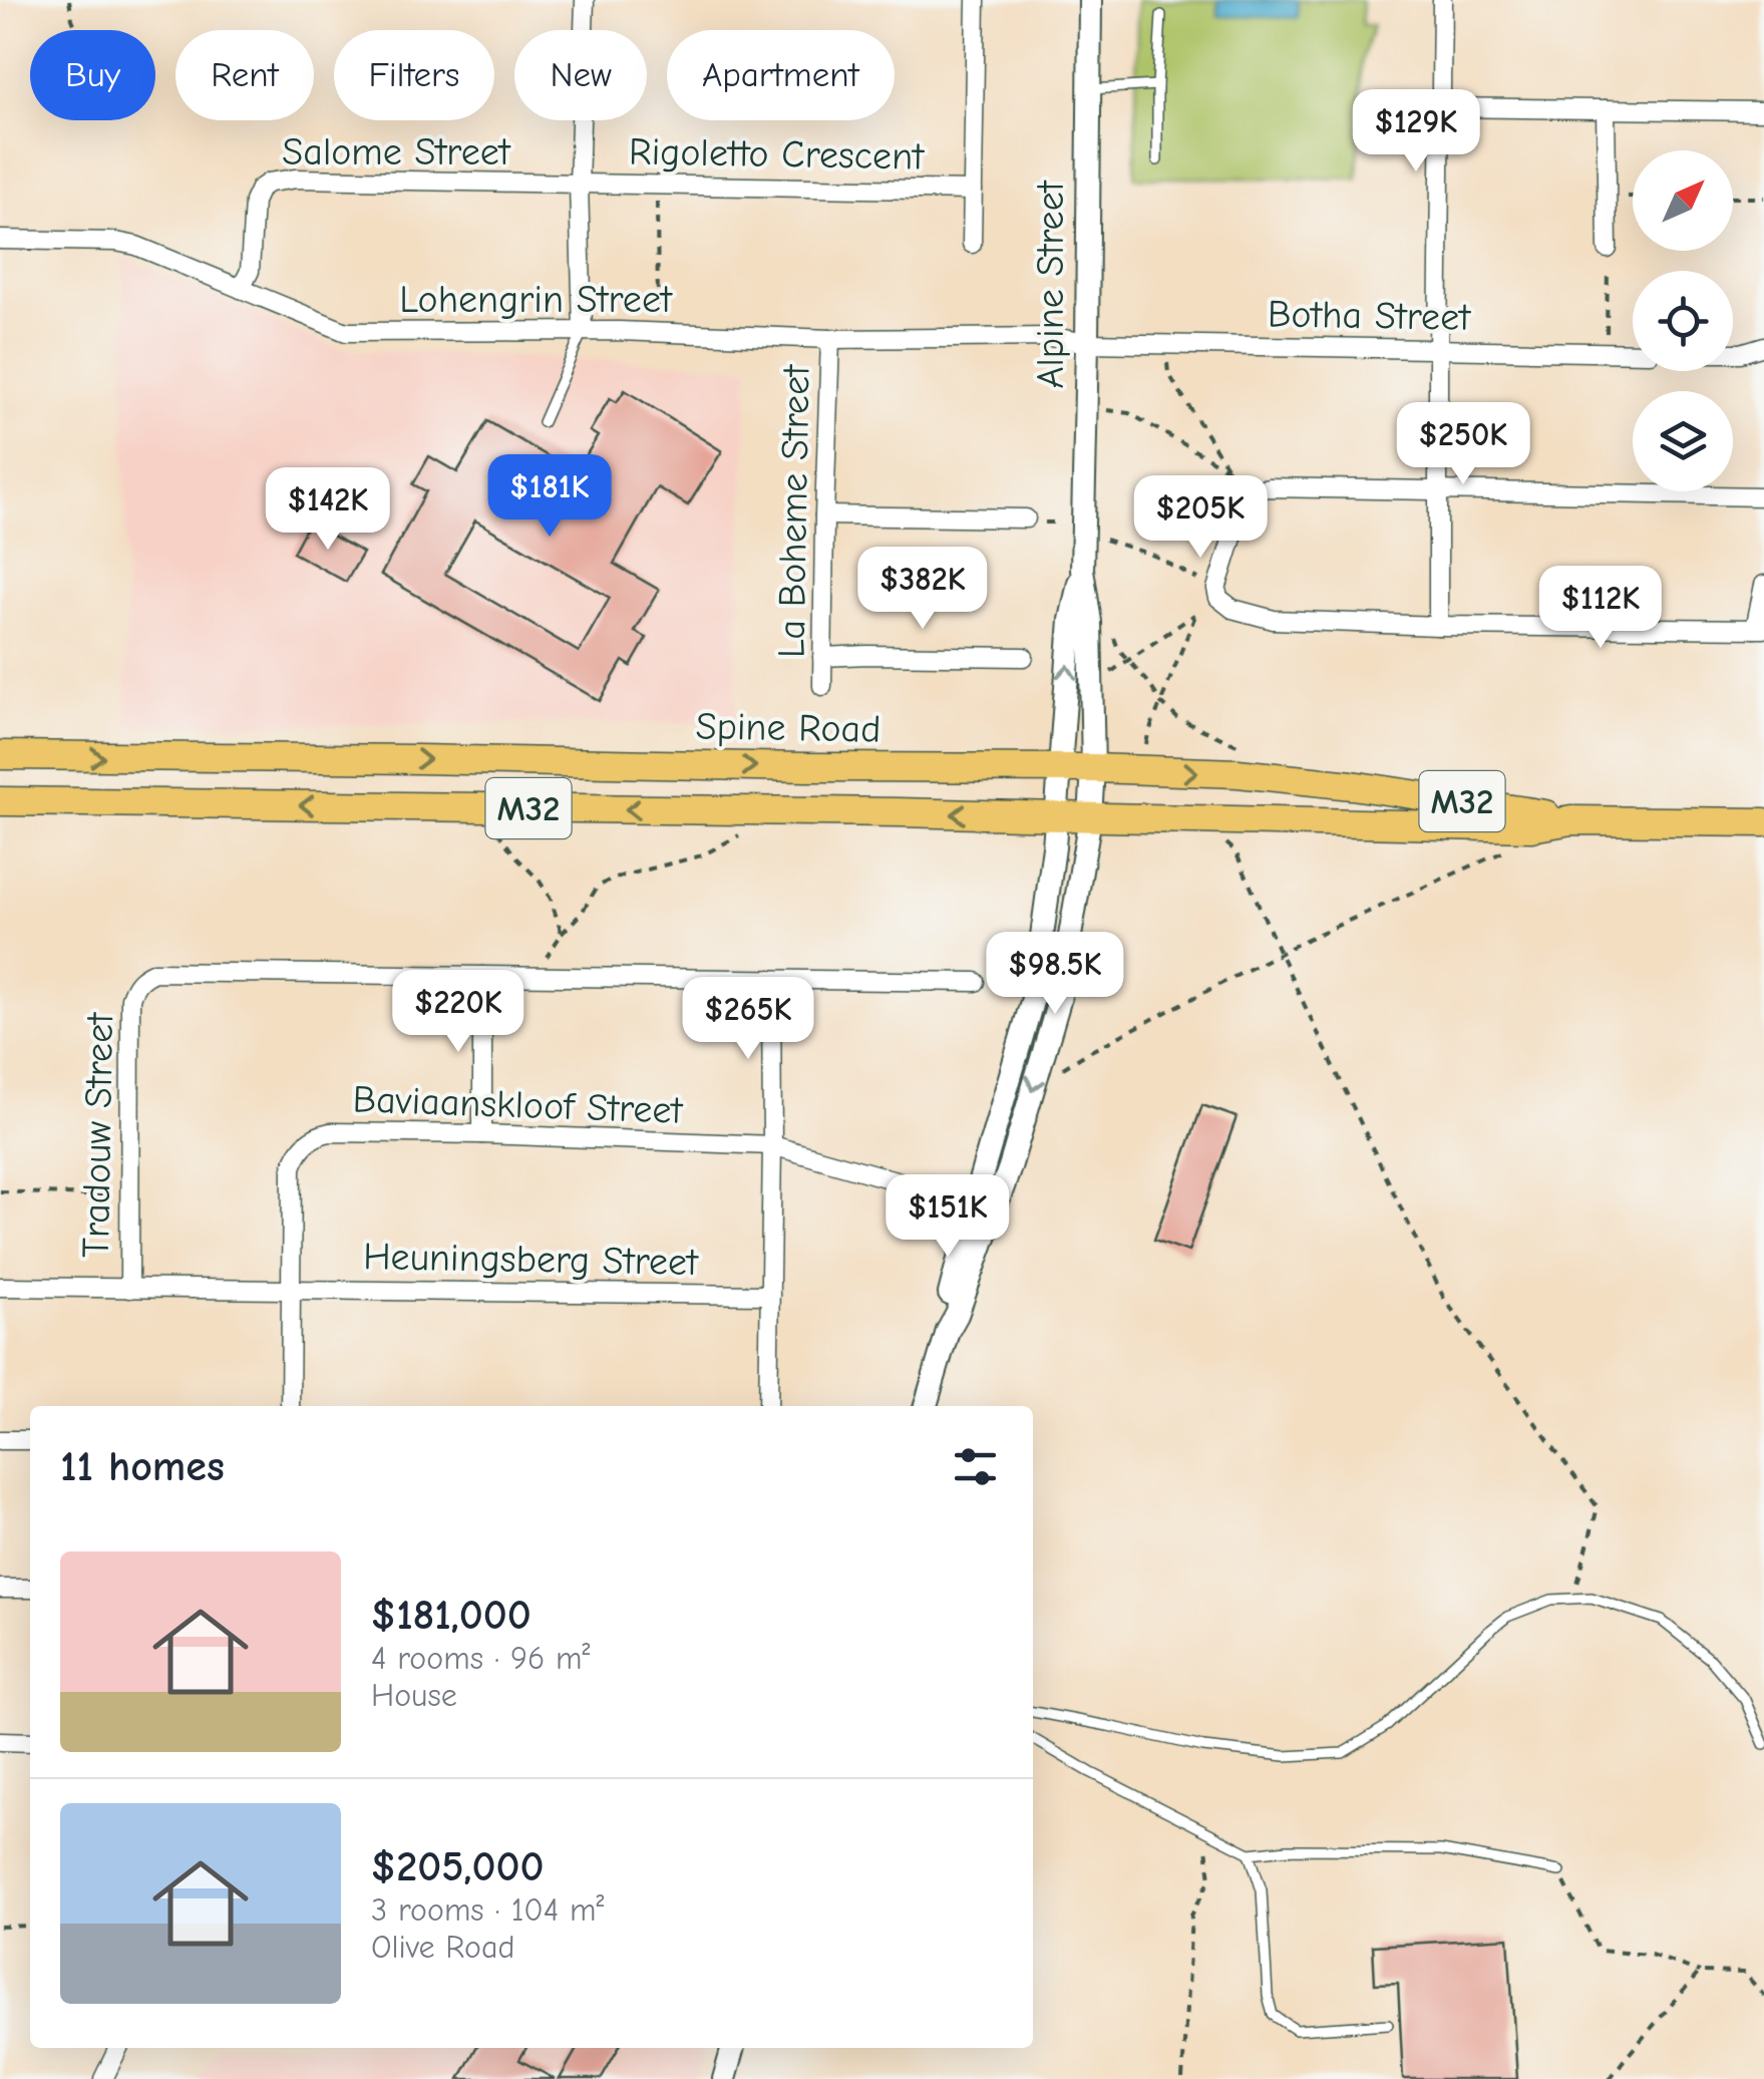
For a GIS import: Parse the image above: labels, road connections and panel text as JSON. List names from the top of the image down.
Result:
{
  "streets": {
    "main road": ["Spine Road", "M32"],
    "street": [
      "Salome Street",
      "Rigoletto Crescent",
      "Alpine Street",
      "Lohengrin Street",
      "Botha Street",
      "La Boheme Street",
      "Baviaanskloof Street",
      "Tradouw Street",
      "Heuningsberg Street"
    ]
  },
  "crossings": [
    ["Salome Street", "Rigoletto Crescent"],
    ["Salome Street", "Lohengrin Street"],
    ["Alpine Street", "Lohengrin Street"],
    ["Alpine Street", "Botha Street"],
    ["Alpine Street", "Spine Road"],
    ["Alpine Street", "Baviaanskloof Street"],
    ["Lohengrin Street", "Botha Street"],
    ["Lohengrin Street", "La Boheme Street"],
    ["Baviaanskloof Street", "Heuningsberg Street"],
    ["Tradouw Street", "Heuningsberg Street"]
  ],
  "north": "top right",
  "page": {
    "chip": [
      "Buy",
      "Rent",
      "Filters",
      "New",
      "Apartment"
    ],
    "price": [
      "$129K",
      "$250K",
      "$181K",
      "$142K",
      "$205K",
      "$382K",
      "$112K",
      "$98.5K",
      "$220K",
      "$265K",
      "$151K"
    ],
    "heading": "11 homes",
    "list": [
      {
        "name": "$181,000",
        "note": "4 rooms · 96 m² · House"
      },
      {
        "name": "$205,000",
        "note": "3 rooms · 104 m² · Olive Road"
      }
    ]
  }
}
